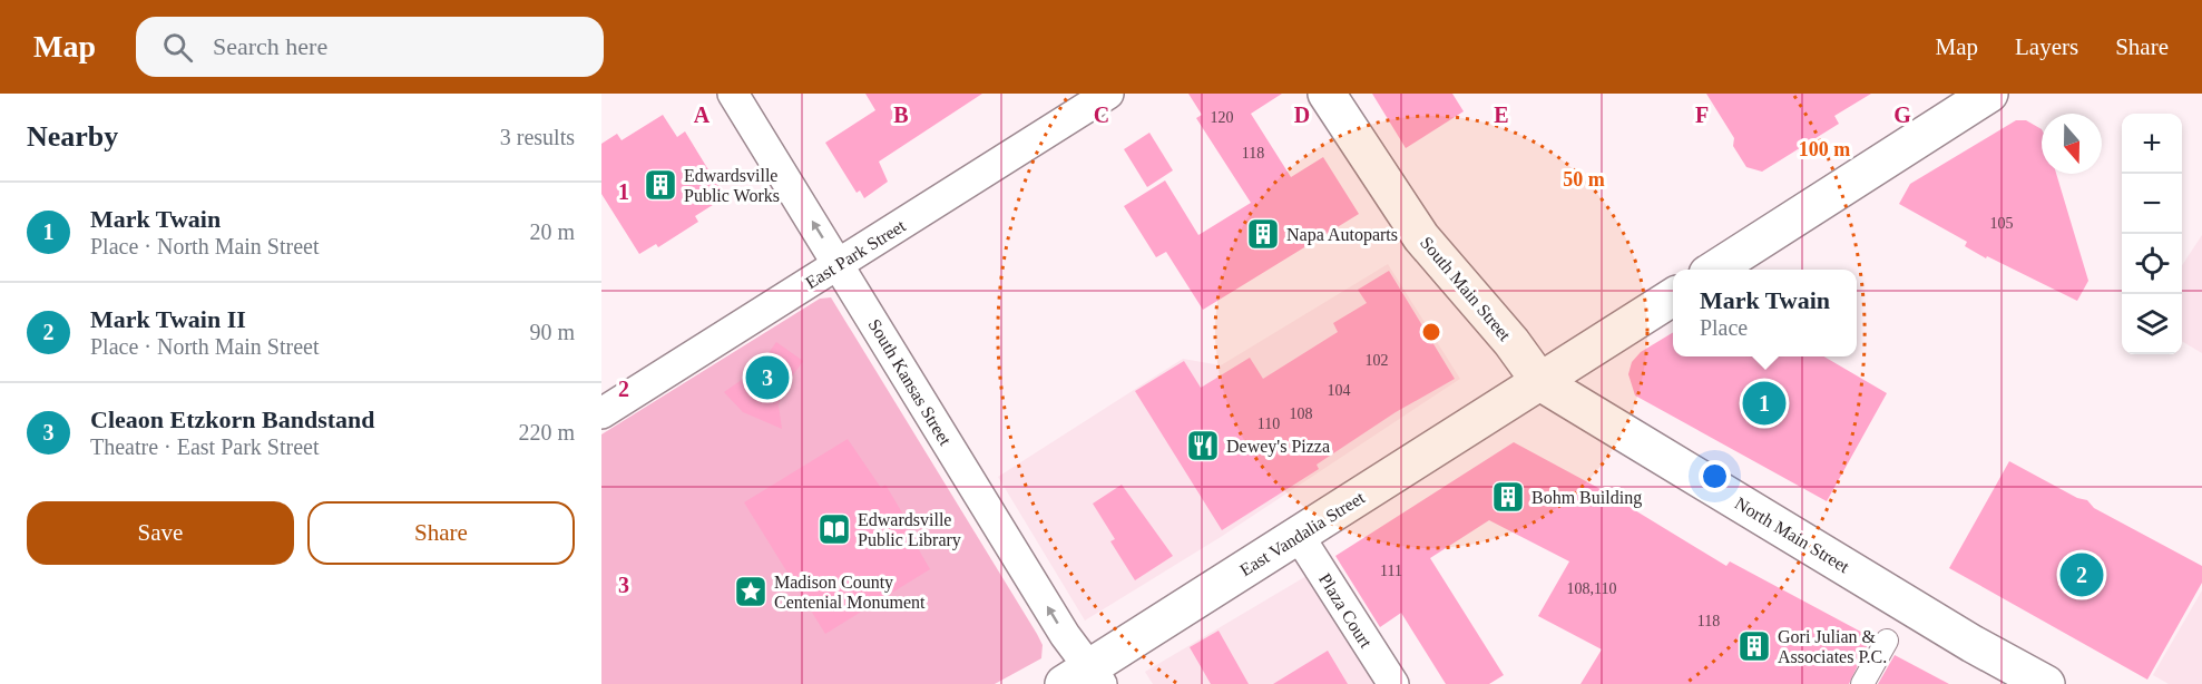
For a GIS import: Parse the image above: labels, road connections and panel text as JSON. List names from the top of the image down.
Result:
{
  "streets": {
    "main road": ["South Main Street", "East Vandalia Street", "North Main Street"],
    "street": ["East Park Street", "South Kansas Street", "Plaza Court"]
  },
  "crossings": [
    ["East Park Street", "South Kansas Street"],
    ["South Main Street", "East Vandalia Street"],
    ["South Main Street", "North Main Street"],
    ["South Kansas Street", "East Vandalia Street"],
    ["East Vandalia Street", "North Main Street"],
    ["East Vandalia Street", "Plaza Court"]
  ],
  "one_way": ["South Kansas Street"],
  "places": {
    "building": [
      "Edwardsville Public Works",
      "Napa Autoparts",
      "Bohm Building",
      "Gori Julian & Associates P.C."
    ],
    "restaurant": ["Dewey's Pizza"],
    "library": ["Edwardsville Public Library"],
    "place": ["Madison County Centenial Monument"]
  },
  "house_numbers": [
    "120",
    "118",
    "105",
    "102",
    "104",
    "108",
    "110",
    "111",
    "108,110",
    "118"
  ],
  "north": "bottom",
  "page": {
    "header": "Map",
    "search": "Search here",
    "nav": ["Map", "Layers", "Share"],
    "heading": ["Nearby", "3 results"],
    "map_buttons": ["+", "−"],
    "list": [
      {
        "mark": "1",
        "name": "Mark Twain",
        "note": "Place · North Main Street",
        "value": "20 m"
      },
      {
        "mark": "2",
        "name": "Mark Twain II",
        "note": "Place · North Main Street",
        "value": "90 m"
      },
      {
        "mark": "3",
        "name": "Cleaon Etzkorn Bandstand",
        "note": "Theatre · East Park Street",
        "value": "220 m"
      }
    ],
    "popup": ["Mark Twain", "Place"],
    "pins": ["3", "1", "2"],
    "buttons": ["Save", "Share"]
  },
  "grid": {
    "columns": [
      "A",
      "B",
      "C",
      "D",
      "E",
      "F",
      "G"
    ],
    "rows": ["1", "2", "3"]
  },
  "rings": ["100 m", "50 m"]
}
